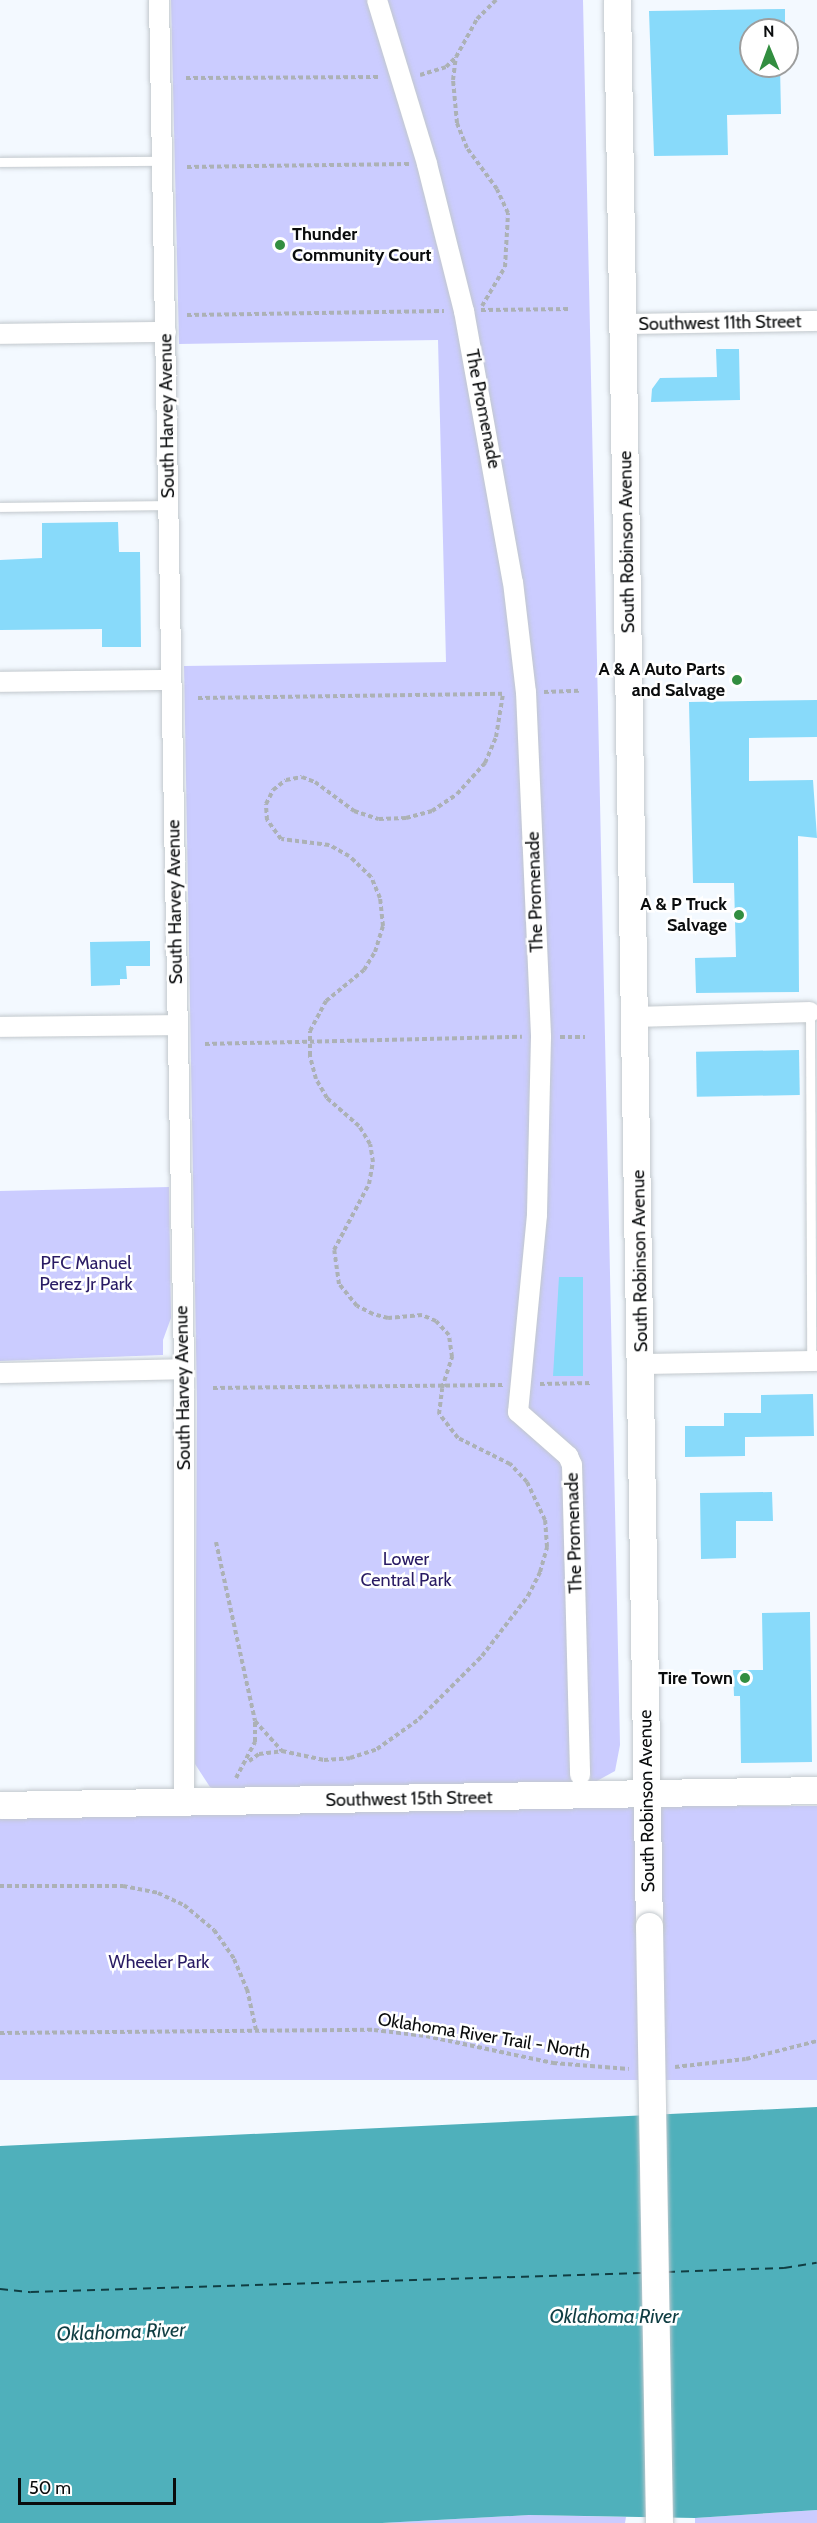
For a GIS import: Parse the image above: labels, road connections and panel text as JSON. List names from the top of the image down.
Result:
{
  "streets": {
    "main road": ["South Robinson Avenue", "Southwest 15th Street"],
    "street": ["Southwest 11th Street", "The Promenade", "South Harvey Avenue"],
    "path": ["Oklahoma River Trail - North"]
  },
  "crossings": [
    ["Southwest 11th Street", "South Robinson Avenue"],
    ["South Harvey Avenue", "Southwest 15th Street"],
    ["South Robinson Avenue", "Southwest 15th Street"]
  ],
  "water": ["Oklahoma River"],
  "parks": ["PFC Manuel Perez Jr Park", "Lower Central Park", "Wheeler Park"],
  "places": [
    "Thunder Community Court",
    "A & A Auto Parts and Salvage",
    "A & P Truck Salvage",
    "Tire Town"
  ],
  "scale_bar": "50 m",
  "north": "top"
}
